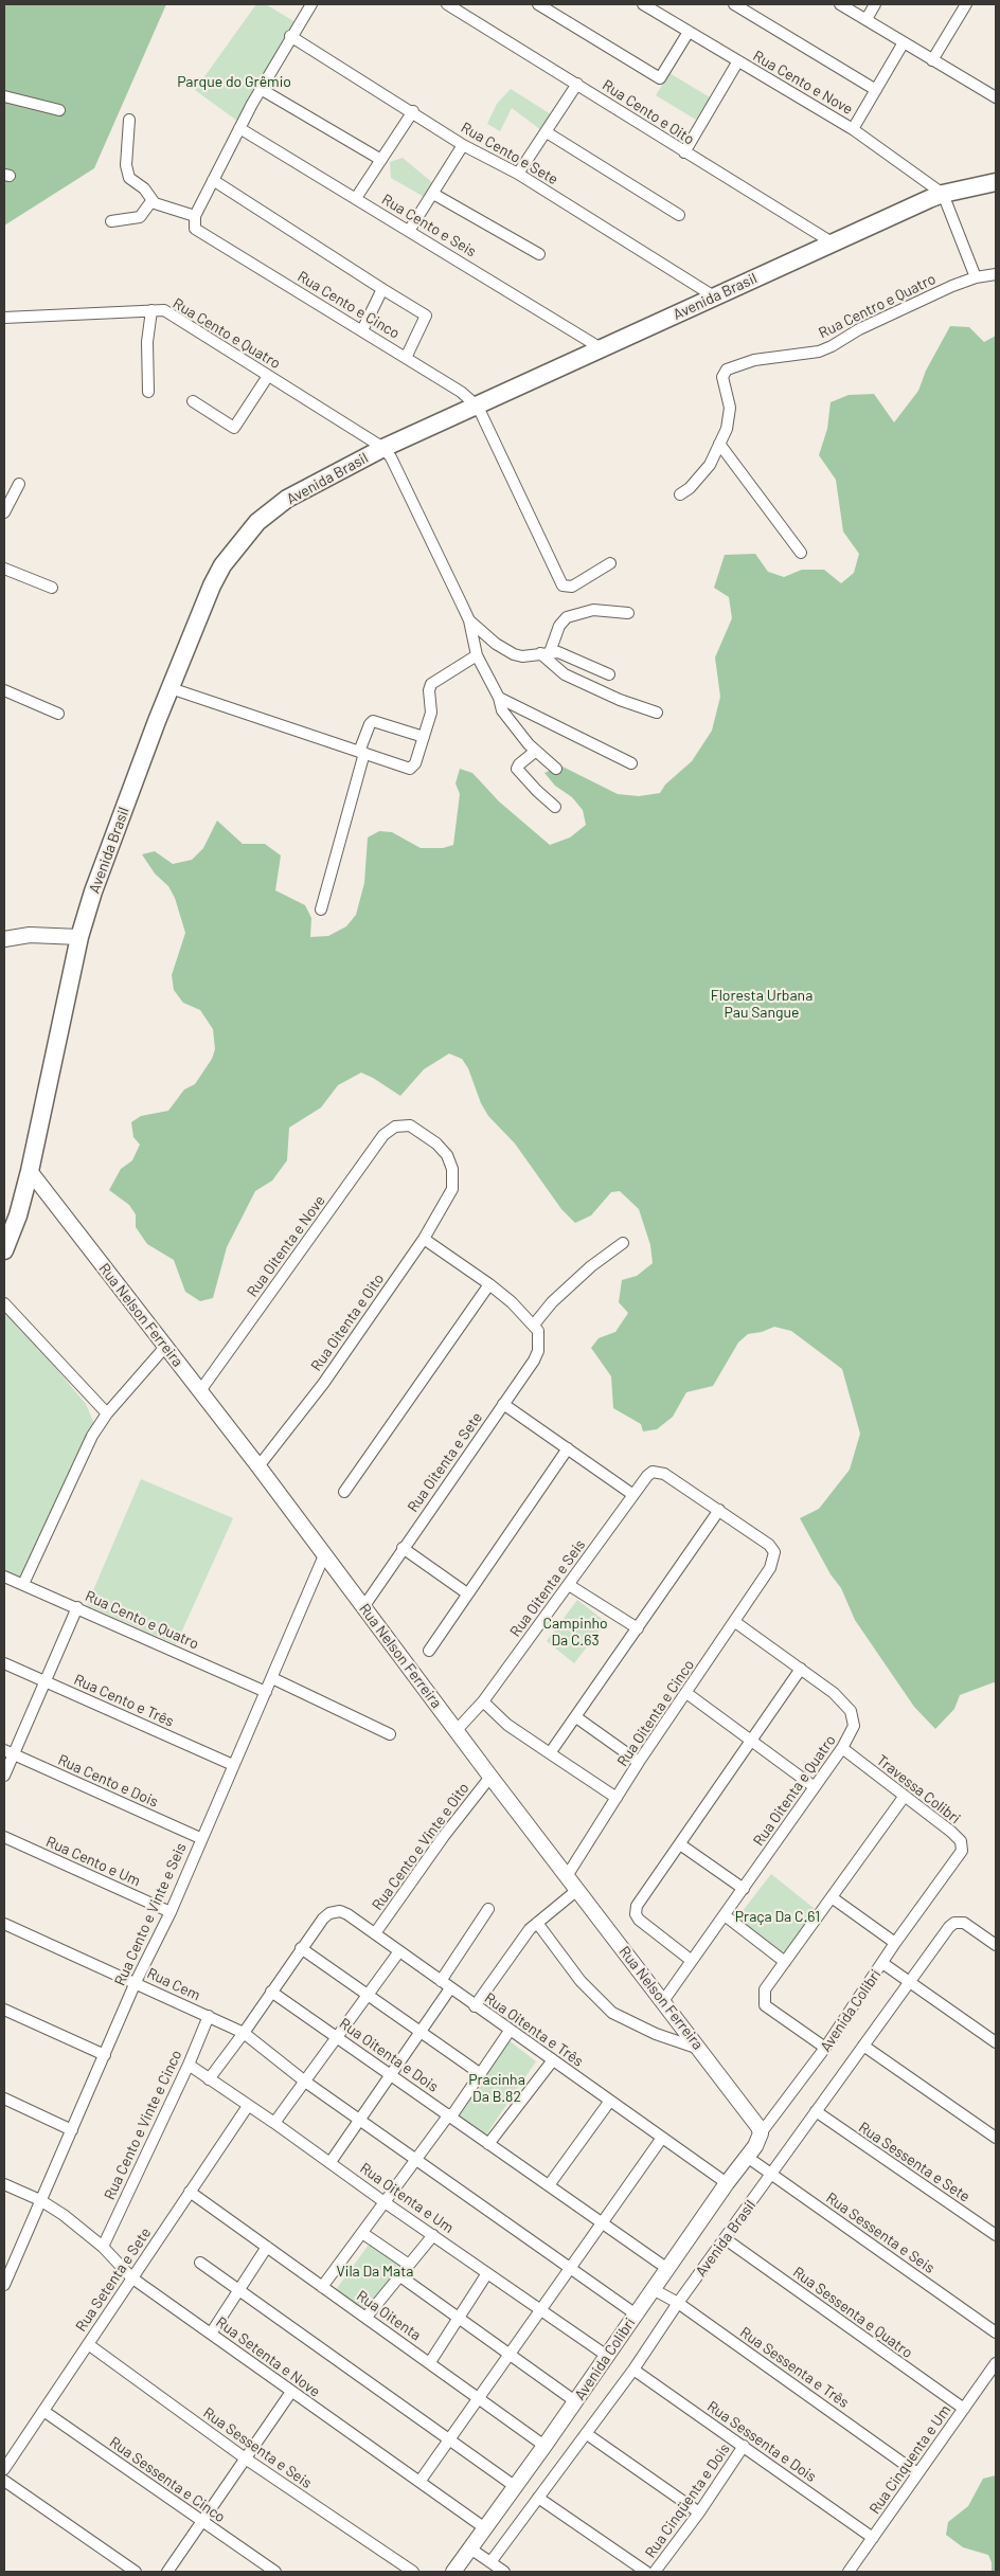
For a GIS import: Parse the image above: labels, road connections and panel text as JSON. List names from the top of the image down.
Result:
{
  "streets": {
    "main road": ["Avenida Brasil", "Rua Nelson Ferreira", "Avenida Colibri"],
    "street": [
      "Rua Cento e Nove",
      "Rua Cento e Oito",
      "Rua Cento e Sete",
      "Rua Cento e Seis",
      "Rua Cento e Cinco",
      "Rua Centro e Quatro",
      "Rua Cento e Quatro",
      "Rua Oitenta e Nove",
      "Rua Oitenta e Oito",
      "Rua Oitenta e Sete",
      "Rua Oitenta e Seis",
      "Rua Cento e Três",
      "Rua Oitenta e Cinco",
      "Rua Cento e Dois",
      "Travessa Colibri",
      "Rua Oitenta e Quatro",
      "Rua Cento e Vinte e Oito",
      "Rua Cento e Um",
      "Rua Cento e Vinte e Seis",
      "Rua Cem",
      "Rua Oitenta e Três",
      "Rua Oitenta e Dois",
      "Rua Cento e Vinte e Cinco",
      "Rua Sessenta e Sete",
      "Rua Oitenta e Um",
      "Rua Sessenta e Seis",
      "Rua Setenta e Sete",
      "Rua Sessenta e Quatro",
      "Rua Oitenta",
      "Rua Setenta e Nove",
      "Rua Sessenta e Três",
      "Rua Sessenta e Dois",
      "Rua Cinquenta e Um",
      "Rua Sessenta e Cinco",
      "Rua Cinqüenta e Dois"
    ]
  },
  "crossings": [
    ["Rua Cento e Nove", "Avenida Brasil"],
    ["Rua Cento e Oito", "Avenida Brasil"],
    ["Rua Cento e Sete", "Avenida Brasil"],
    ["Rua Cento e Seis", "Avenida Brasil"],
    ["Avenida Brasil", "Rua Cento e Cinco"],
    ["Avenida Brasil", "Rua Cento e Quatro"],
    ["Avenida Brasil", "Rua Nelson Ferreira"],
    ["Avenida Brasil", "Rua Sessenta e Sete"],
    ["Avenida Brasil", "Rua Sessenta e Seis"],
    ["Avenida Brasil", "Rua Sessenta e Quatro"],
    ["Avenida Brasil", "Rua Sessenta e Três"],
    ["Avenida Brasil", "Rua Sessenta e Dois"],
    ["Rua Cento e Quatro", "Rua Cento e Vinte e Seis"],
    ["Rua Oitenta e Nove", "Rua Nelson Ferreira"],
    ["Rua Oitenta e Nove", "Rua Oitenta e Oito"],
    ["Rua Nelson Ferreira", "Rua Oitenta e Oito"],
    ["Rua Nelson Ferreira", "Rua Oitenta e Sete"],
    ["Rua Nelson Ferreira", "Rua Oitenta e Seis"],
    ["Rua Nelson Ferreira", "Rua Oitenta e Cinco"],
    ["Rua Nelson Ferreira", "Rua Oitenta e Quatro"],
    ["Rua Nelson Ferreira", "Rua Cento e Vinte e Oito"],
    ["Rua Nelson Ferreira", "Rua Cento e Vinte e Seis"],
    ["Rua Nelson Ferreira", "Avenida Colibri"],
    ["Rua Nelson Ferreira", "Rua Sessenta e Seis"],
    ["Rua Oitenta e Seis", "Rua Oitenta e Cinco"],
    ["Rua Cento e Três", "Rua Cento e Vinte e Seis"],
    ["Rua Oitenta e Cinco", "Rua Oitenta e Quatro"],
    ["Rua Cento e Dois", "Rua Cento e Vinte e Seis"],
    ["Travessa Colibri", "Rua Oitenta e Quatro"],
    ["Travessa Colibri", "Avenida Colibri"],
    ["Rua Cento e Vinte e Oito", "Rua Oitenta e Três"],
    ["Rua Cento e Um", "Rua Cento e Vinte e Seis"],
    ["Rua Cento e Vinte e Seis", "Rua Cem"],
    ["Rua Cento e Vinte e Seis", "Rua Setenta e Nove"],
    ["Rua Cem", "Avenida Colibri"],
    ["Rua Cem", "Rua Cento e Vinte e Cinco"],
    ["Avenida Colibri", "Rua Oitenta e Três"],
    ["Avenida Colibri", "Rua Oitenta e Dois"],
    ["Avenida Colibri", "Rua Oitenta e Um"],
    ["Avenida Colibri", "Rua Sessenta e Seis"],
    ["Avenida Colibri", "Rua Oitenta"],
    ["Avenida Colibri", "Rua Setenta e Nove"],
    ["Avenida Colibri", "Rua Sessenta e Três"],
    ["Rua Cento e Vinte e Cinco", "Rua Oitenta e Um"],
    ["Rua Cento e Vinte e Cinco", "Rua Setenta e Nove"],
    ["Rua Oitenta e Um", "Rua Setenta e Sete"],
    ["Rua Sessenta e Seis", "Rua Setenta e Sete"],
    ["Rua Setenta e Sete", "Rua Oitenta"],
    ["Rua Setenta e Sete", "Rua Setenta e Nove"],
    ["Rua Setenta e Sete", "Rua Sessenta e Cinco"],
    ["Rua Sessenta e Quatro", "Rua Cinquenta e Um"],
    ["Rua Sessenta e Três", "Rua Cinquenta e Um"],
    ["Rua Sessenta e Dois", "Rua Cinquenta e Um"],
    ["Rua Sessenta e Dois", "Rua Cinqüenta e Dois"]
  ],
  "parks": [
    "Parque do Grêmio",
    "Floresta Urbana Pau Sangue",
    "Campinho Da C.63",
    "Praça Da C.61",
    "Pracinha Da B.82",
    "Vila Da Mata"
  ]
}
